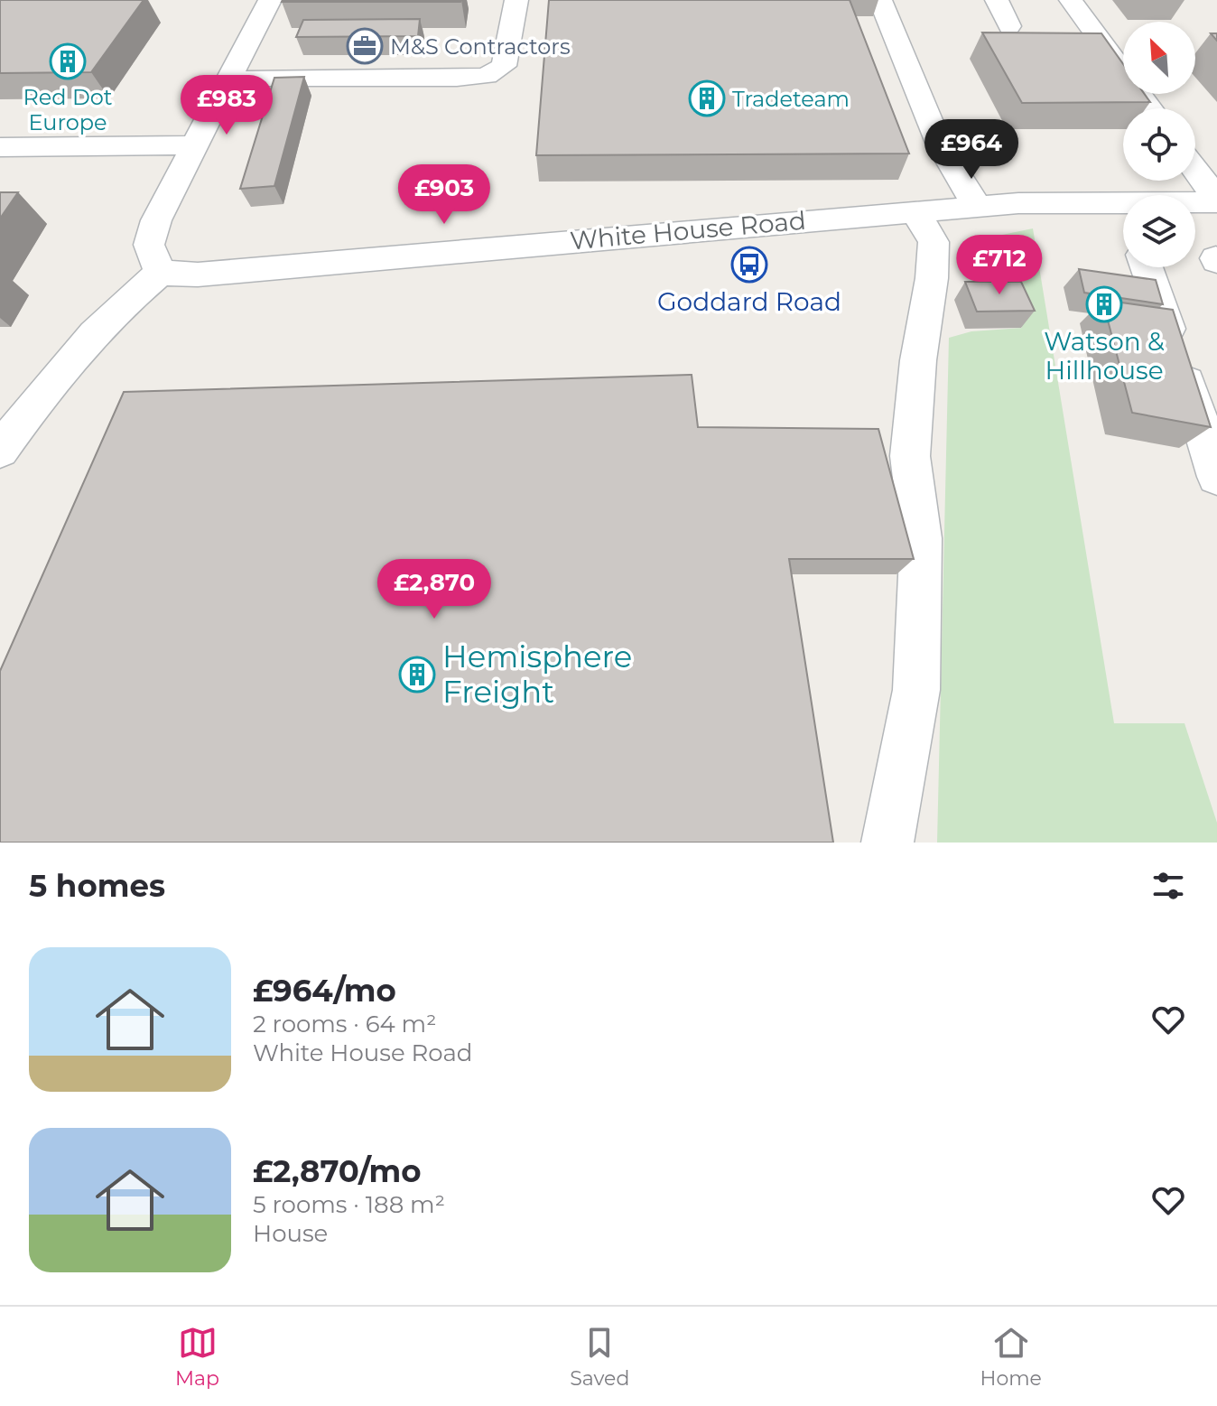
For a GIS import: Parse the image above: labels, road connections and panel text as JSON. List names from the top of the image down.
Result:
{
  "streets": {
    "street": ["White House Road"]
  },
  "places": {
    "office": ["M&S Contractors"],
    "building": [
      "Red Dot Europe",
      "Tradeteam",
      "Watson & Hillhouse",
      "Hemisphere Freight"
    ],
    "bus stop": ["Goddard Road"]
  },
  "north": "top left",
  "page": {
    "price": [
      "£983",
      "£964",
      "£903",
      "£712",
      "£2,870"
    ],
    "heading": "5 homes",
    "list": [
      {
        "name": "£964/mo",
        "note": "2 rooms · 64 m² · White House Road"
      },
      {
        "name": "£2,870/mo",
        "note": "5 rooms · 188 m² · House"
      }
    ],
    "tabs": ["Map", "Saved", "Home"]
  }
}
